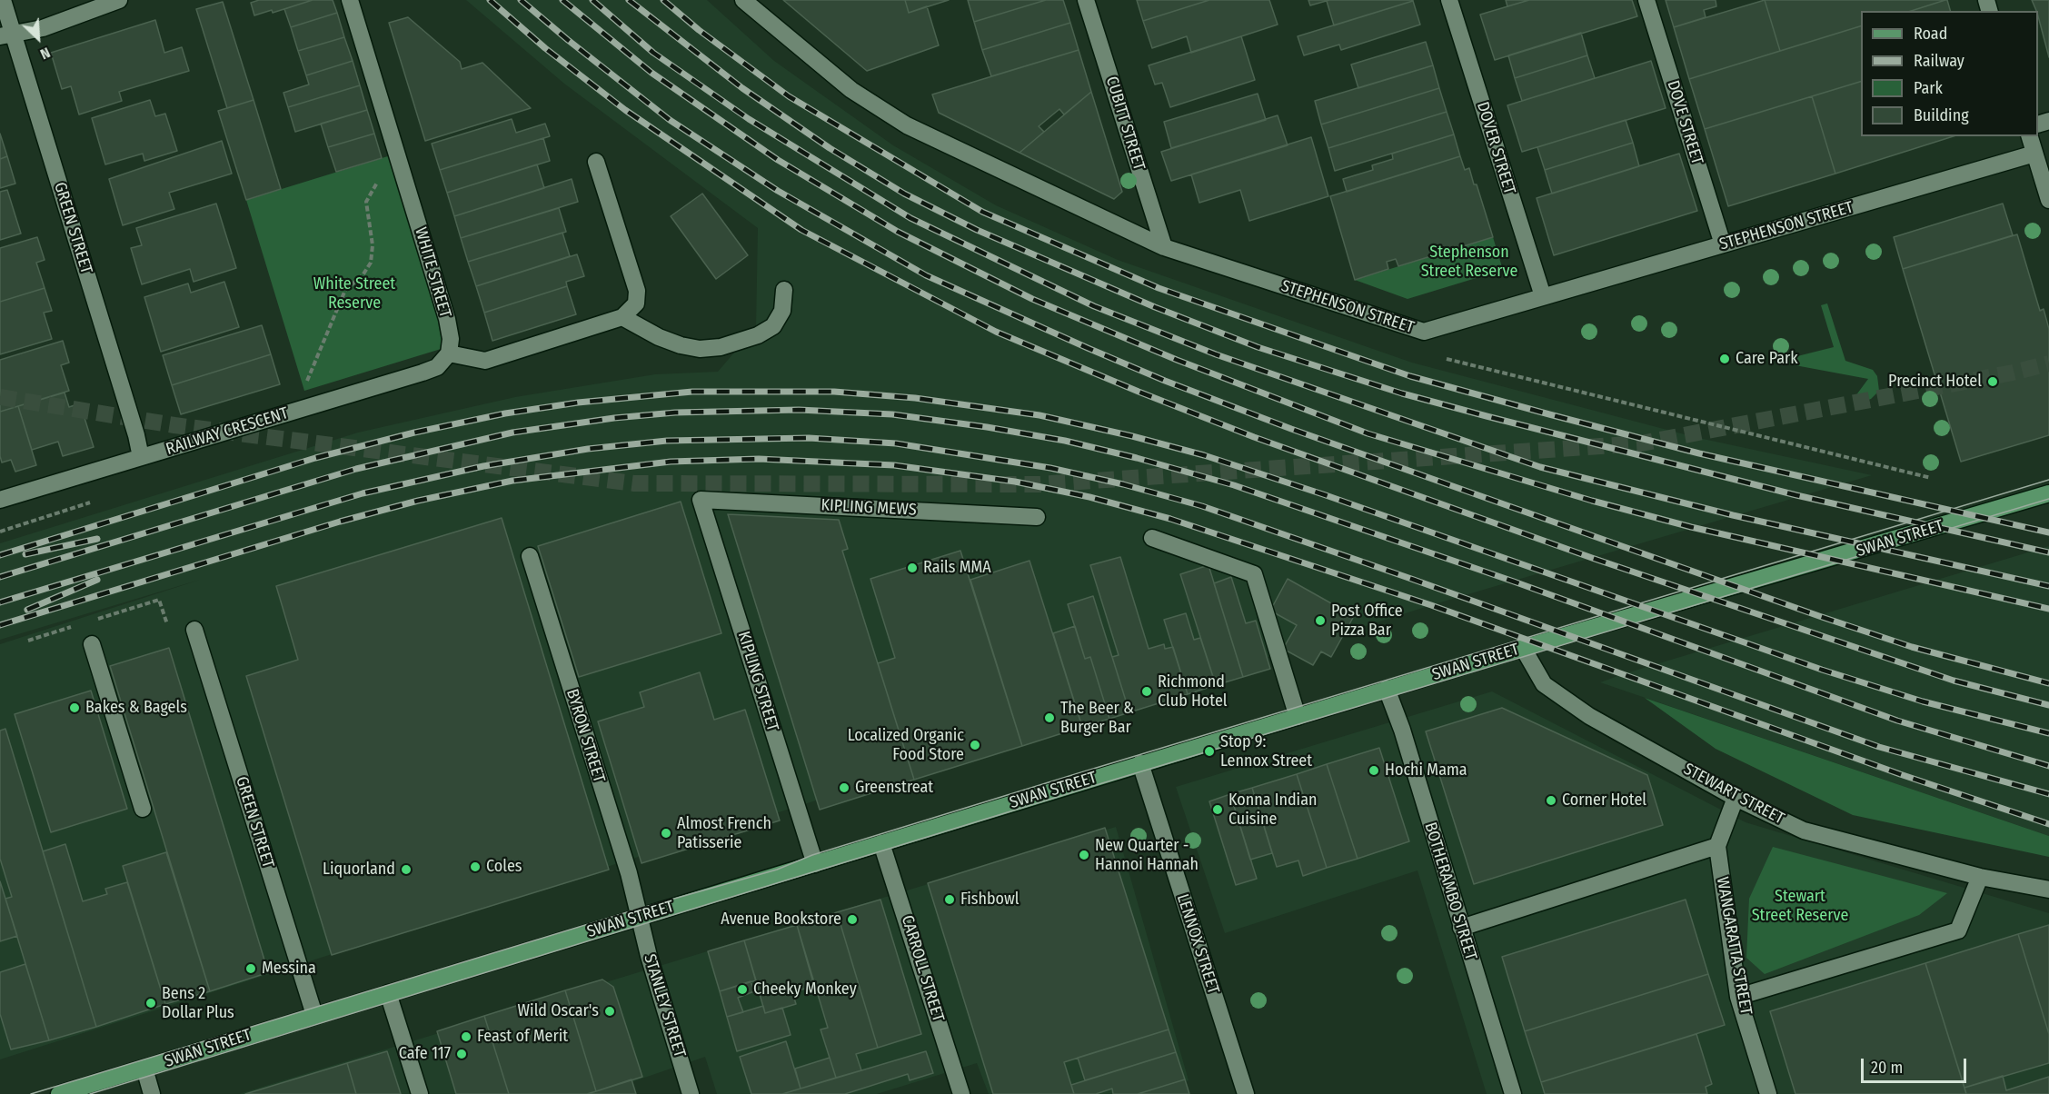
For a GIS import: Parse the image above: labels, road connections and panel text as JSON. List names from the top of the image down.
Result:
{
  "streets": {
    "main road": ["SWAN STREET"],
    "street": [
      "DOVE STREET",
      "CUBITT STREET",
      "DOVER STREET",
      "STEPHENSON STREET",
      "GREEN STREET",
      "WHITE STREET",
      "RAILWAY CRESCENT",
      "KIPLING MEWS",
      "KIPLING STREET",
      "BYRON STREET",
      "STEWART STREET",
      "BOTHERAMBO STREET",
      "LENNOX STREET",
      "WANGARATTA STREET",
      "CARROLL STREET",
      "STANLEY STREET"
    ]
  },
  "crossings": [
    ["DOVE STREET", "STEPHENSON STREET"],
    ["CUBITT STREET", "STEPHENSON STREET"],
    ["DOVER STREET", "STEPHENSON STREET"],
    ["GREEN STREET", "RAILWAY CRESCENT"],
    ["GREEN STREET", "SWAN STREET"],
    ["WHITE STREET", "RAILWAY CRESCENT"],
    ["KIPLING MEWS", "KIPLING STREET"],
    ["SWAN STREET", "KIPLING STREET"],
    ["SWAN STREET", "BYRON STREET"],
    ["SWAN STREET", "STEWART STREET"],
    ["SWAN STREET", "BOTHERAMBO STREET"],
    ["SWAN STREET", "LENNOX STREET"],
    ["SWAN STREET", "CARROLL STREET"],
    ["SWAN STREET", "STANLEY STREET"],
    ["BYRON STREET", "STANLEY STREET"],
    ["STEWART STREET", "WANGARATTA STREET"]
  ],
  "parks": ["Stephenson Street Reserve", "White Street Reserve", "Stewart Street Reserve"],
  "places": [
    "Care Park",
    "Precinct Hotel",
    "Rails MMA",
    "Post Office Pizza Bar",
    "Richmond Club Hotel",
    "Bakes & Bagels",
    "The Beer & Burger Bar",
    "Localized Organic Food Store",
    "Stop 9: Lennox Street",
    "Hochi Mama",
    "Greenstreat",
    "Corner Hotel",
    "Konna Indian Cuisine",
    "Almost French Patisserie",
    "New Quarter - Hannoi Hannah",
    "Coles",
    "Liquorland",
    "Fishbowl",
    "Avenue Bookstore",
    "Messina",
    "Cheeky Monkey",
    "Bens 2 Dollar Plus",
    "Wild Oscar's",
    "Feast of Merit",
    "Cafe 117"
  ],
  "legend": [
    "Road",
    "Railway",
    "Park",
    "Building"
  ],
  "scale_bar": "20 m",
  "north": "bottom right"
}
